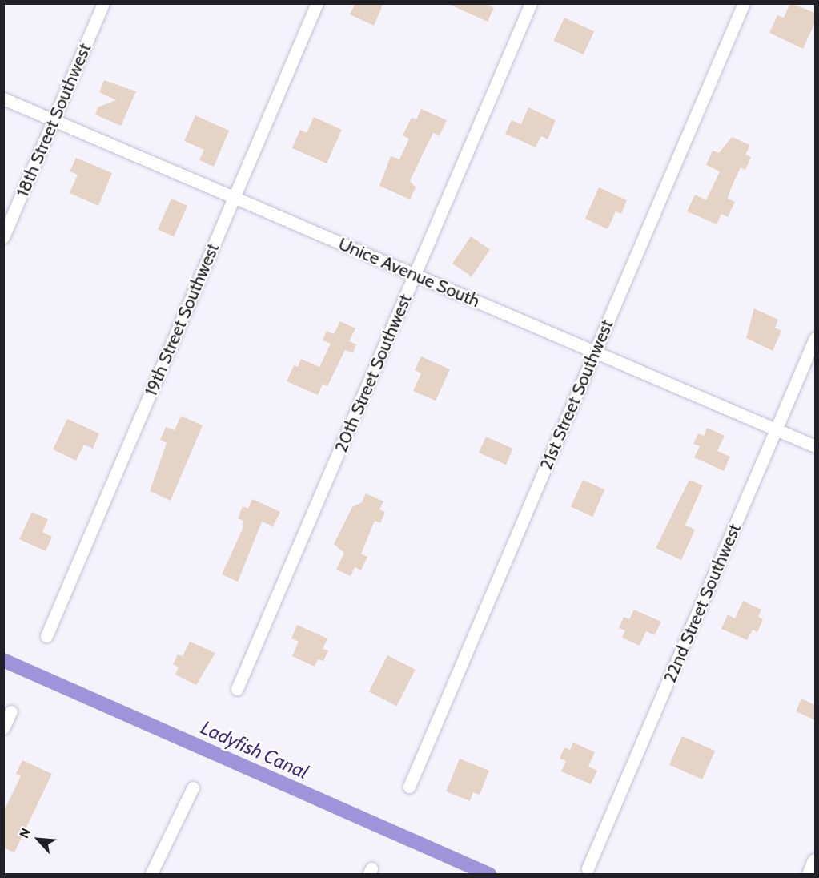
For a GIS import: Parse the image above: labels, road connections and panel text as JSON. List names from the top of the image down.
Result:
{
  "streets": {
    "street": [
      "18th Street Southwest",
      "Unice Avenue South",
      "19th Street Southwest",
      "20th Street Southwest",
      "21st Street Southwest",
      "22nd Street Southwest"
    ]
  },
  "crossings": [
    ["18th Street Southwest", "Unice Avenue South"],
    ["Unice Avenue South", "19th Street Southwest"],
    ["Unice Avenue South", "20th Street Southwest"],
    ["Unice Avenue South", "21st Street Southwest"],
    ["Unice Avenue South", "22nd Street Southwest"]
  ],
  "water": ["Ladyfish Canal"],
  "north": "top left"
}
